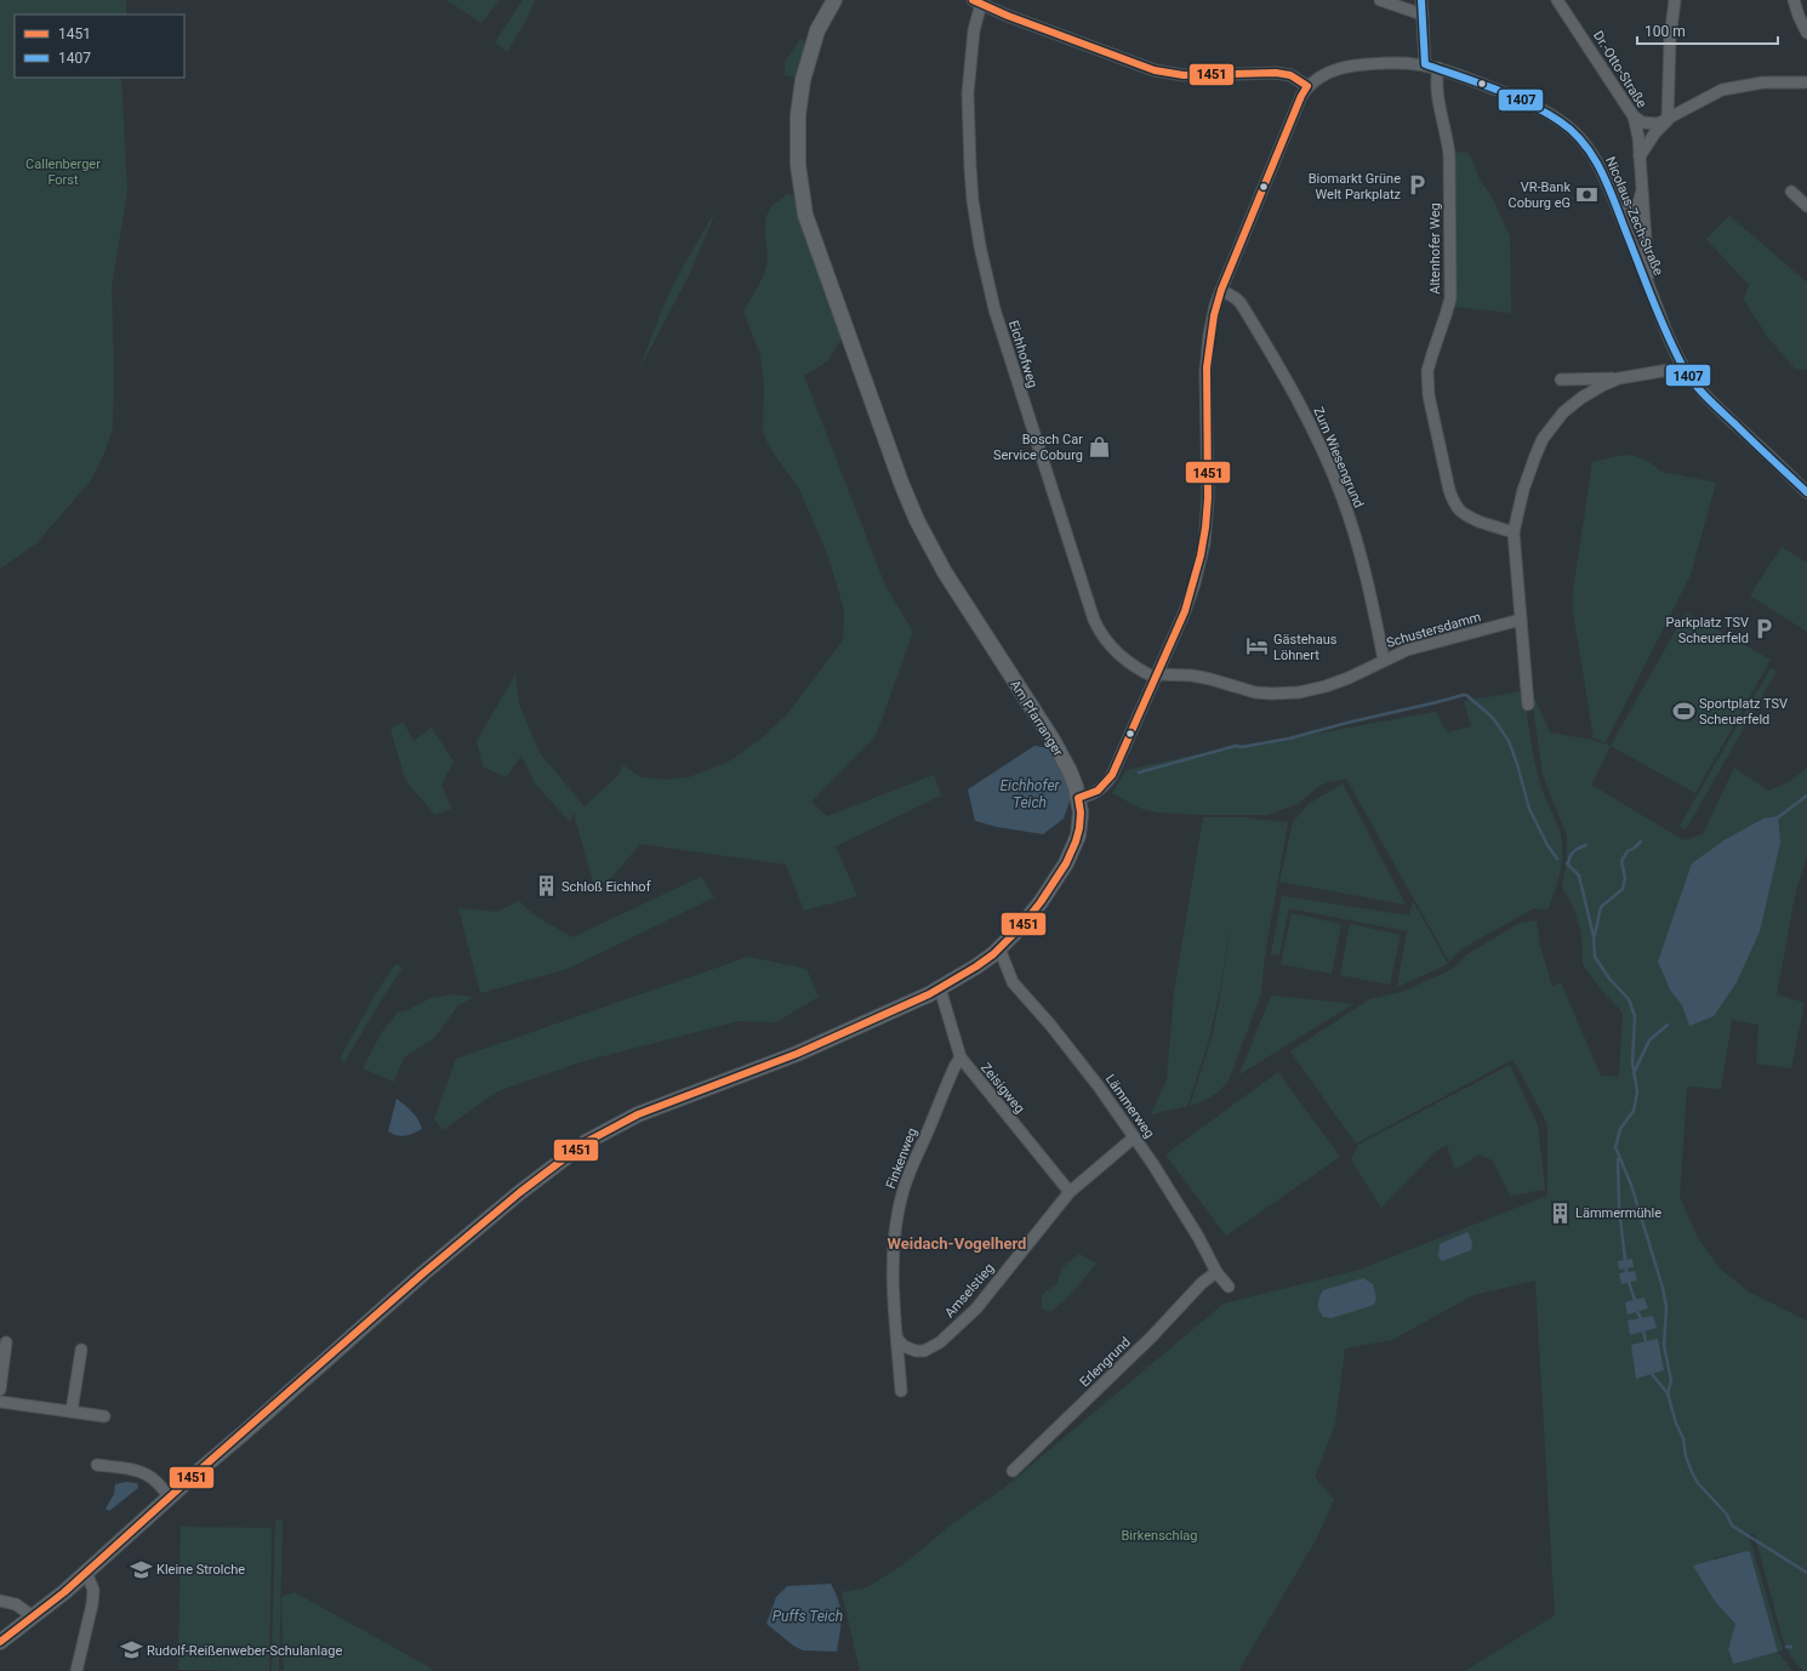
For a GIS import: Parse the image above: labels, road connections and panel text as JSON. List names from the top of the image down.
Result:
{
  "streets": {
    "main road": ["Am Pfarranger"],
    "street": [
      "Dr.-Otto-Straße",
      "Nicolaus-Zech-Straße",
      "Altenhofer Weg",
      "Eichhofweg",
      "Zum Wiesengrund",
      "Schustersdamm",
      "Zeisigweg",
      "Lämmerweg",
      "Finkenweg",
      "Amselstieg",
      "Erlengrund"
    ]
  },
  "crossings": [
    ["Dr.-Otto-Straße", "Nicolaus-Zech-Straße"],
    ["Nicolaus-Zech-Straße", "Altenhofer Weg"],
    ["Eichhofweg", "Schustersdamm"],
    ["Zum Wiesengrund", "Schustersdamm"],
    ["Am Pfarranger", "Zeisigweg"],
    ["Am Pfarranger", "Lämmerweg"],
    ["Zeisigweg", "Finkenweg"],
    ["Zeisigweg", "Amselstieg"],
    ["Lämmerweg", "Amselstieg"],
    ["Lämmerweg", "Erlengrund"],
    ["Finkenweg", "Amselstieg"]
  ],
  "districts": ["Weidach-Vogelherd"],
  "water": ["Eichhofer Teich", "Puffs Teich"],
  "parks": ["Callenberger Forst", "Birkenschlag"],
  "places": {
    "parking": ["Biomarkt Grüne Welt Parkplatz", "Parkplatz TSV Scheuerfeld"],
    "bank": ["VR-Bank Coburg eG"],
    "shop": ["Bosch Car Service Coburg"],
    "hotel": ["Gästehaus Löhnert"],
    "sports": ["Sportplatz TSV Scheuerfeld"],
    "building": ["Schloß Eichhof", "Lämmermühle"],
    "school or university": ["Kleine Strolche", "Rudolf-Reißenweber-Schulanlage"]
  },
  "lines": ["transit line 1451", "transit line 1407"],
  "legend": ["1451", "1407"],
  "scale_bar": "100 m"
}
